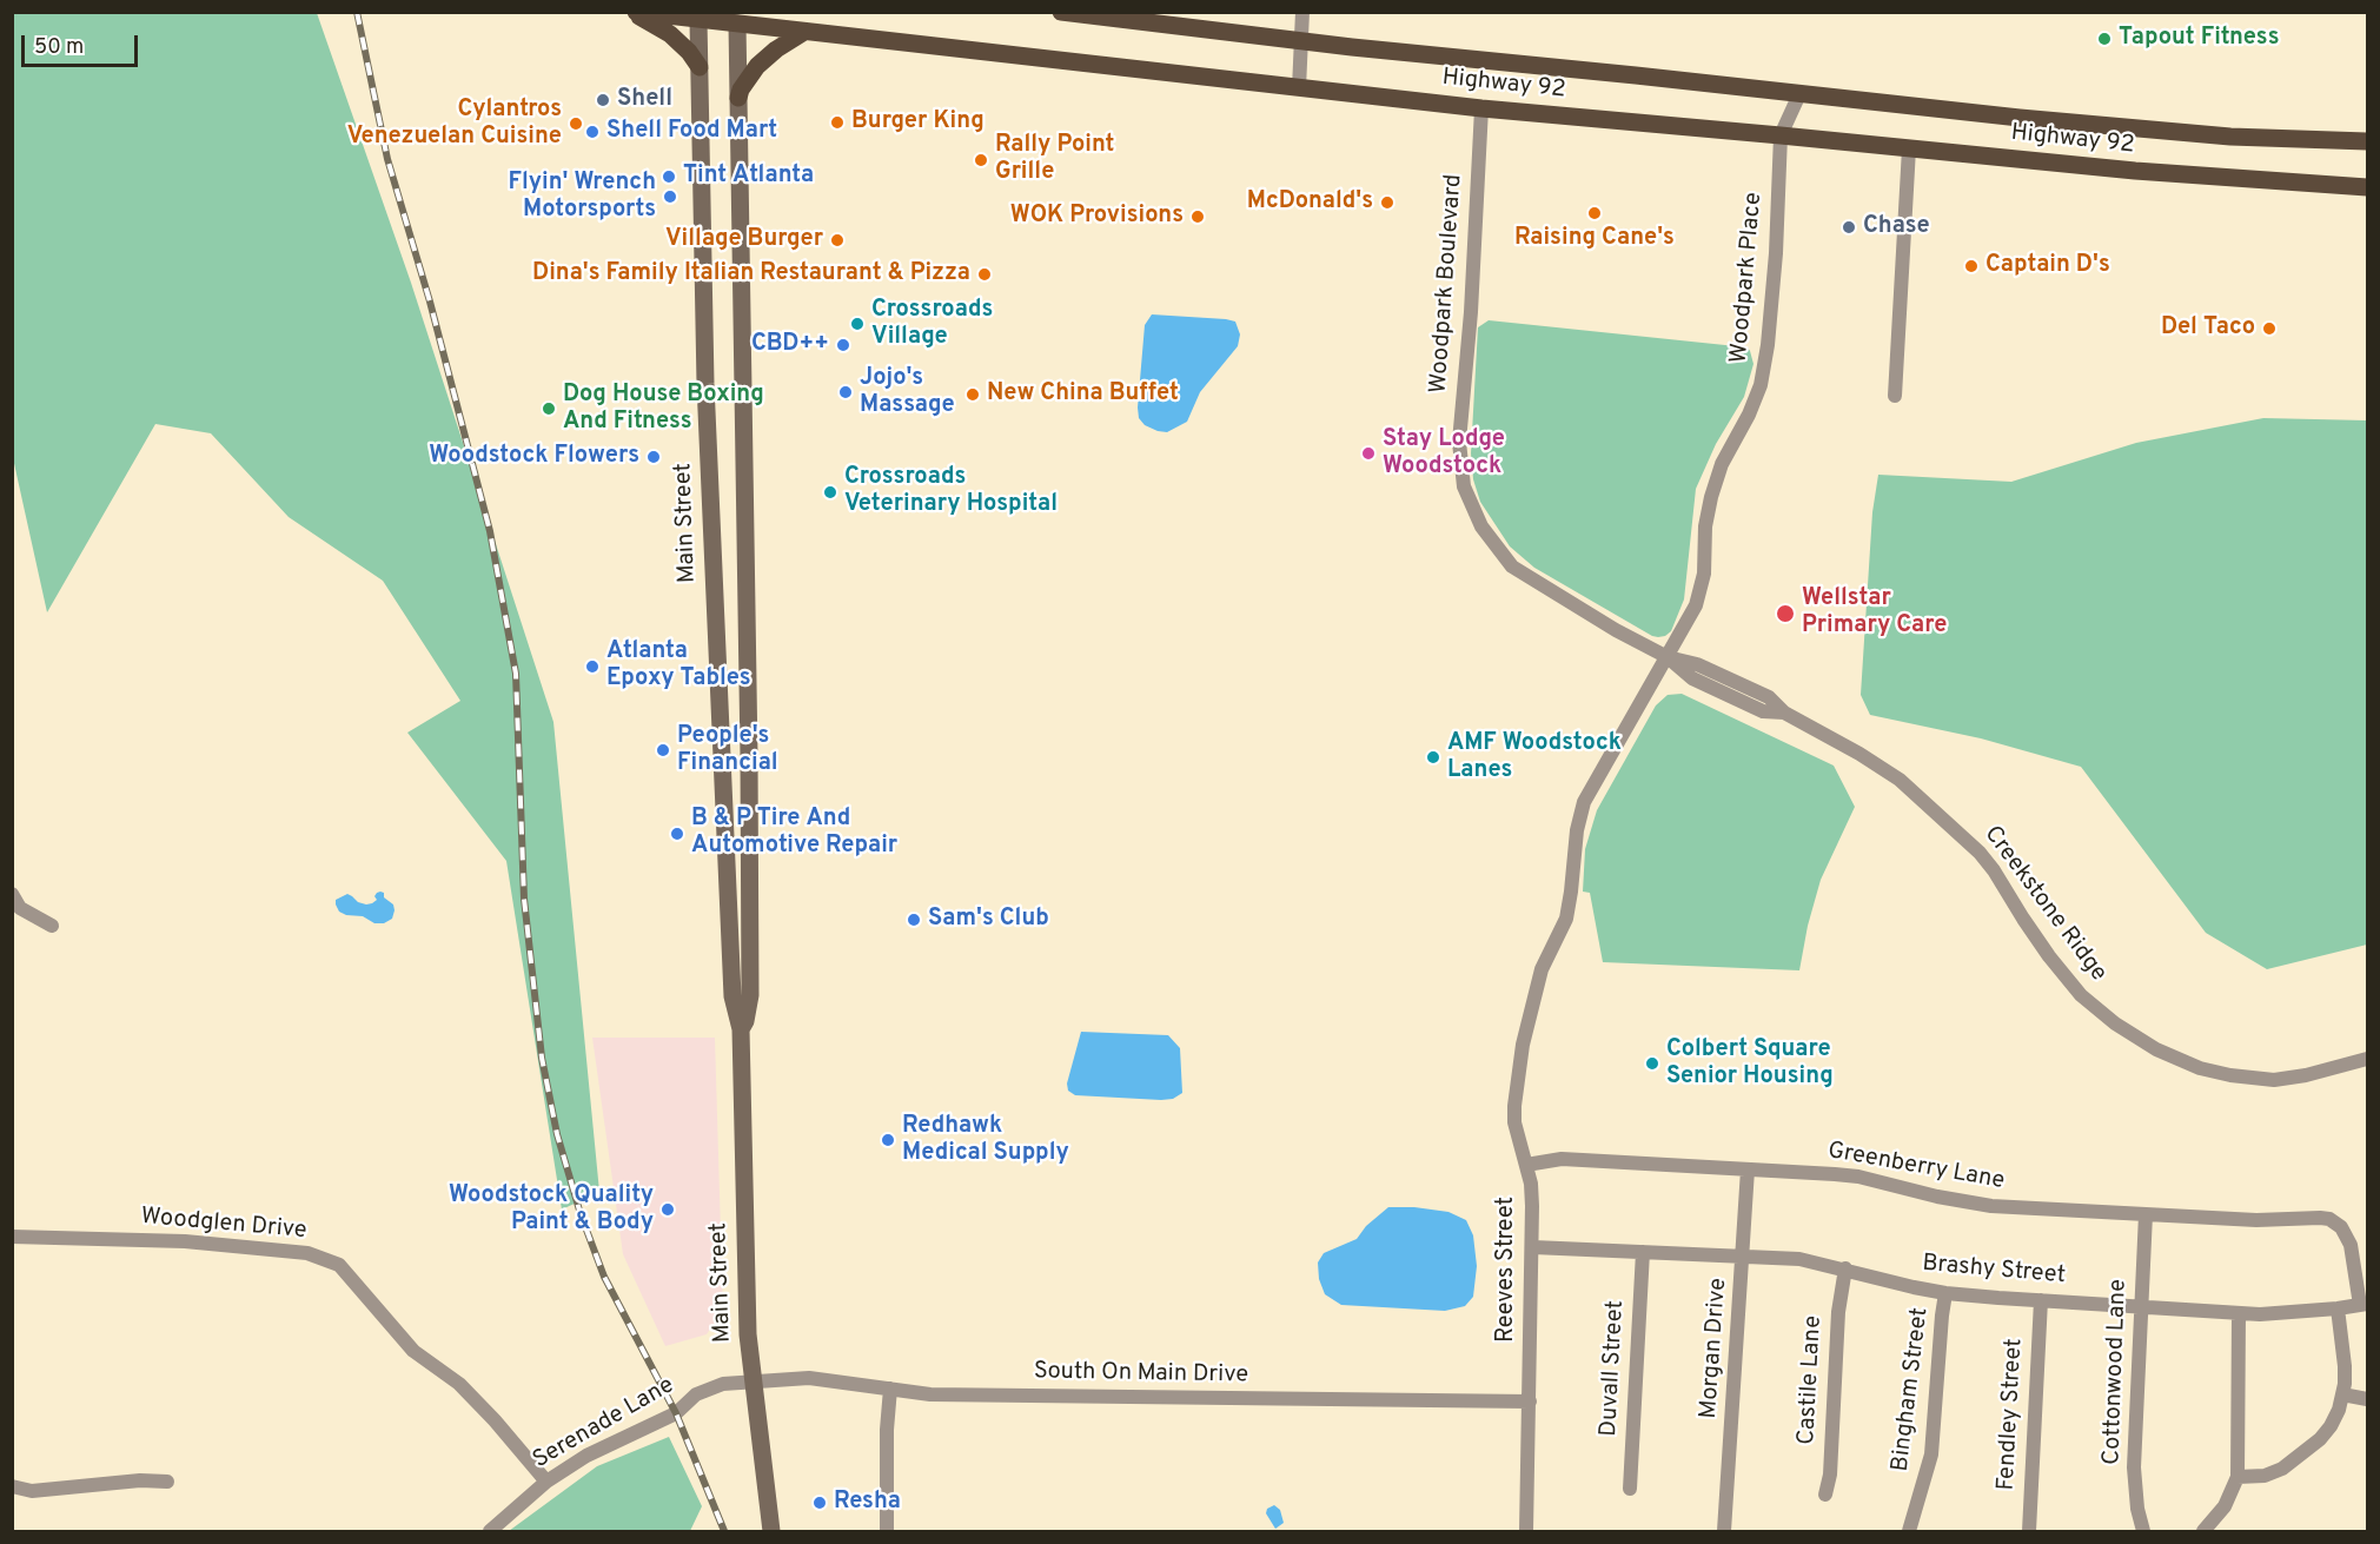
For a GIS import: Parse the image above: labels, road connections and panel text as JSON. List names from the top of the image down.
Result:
{
  "streets": {
    "main road": ["Highway 92", "Main Street"],
    "street": [
      "Woodpark Place",
      "Woodpark Boulevard",
      "Creekstone Ridge",
      "Greenberry Lane",
      "Woodglen Drive",
      "Reeves Street",
      "Brashy Street",
      "Morgan Drive",
      "Duvall Street",
      "Cottonwood Lane",
      "South On Main Drive",
      "Castile Lane",
      "Bingham Street",
      "Fendley Street",
      "Serenade Lane"
    ]
  },
  "crossings": [
    ["Highway 92", "Woodpark Place"],
    ["Highway 92", "Woodpark Boulevard"],
    ["Highway 92", "Main Street"],
    ["Woodpark Place", "Woodpark Boulevard"],
    ["Woodpark Place", "Creekstone Ridge"],
    ["Woodpark Place", "Reeves Street"],
    ["Woodpark Boulevard", "Creekstone Ridge"],
    ["Main Street", "South On Main Drive"],
    ["Main Street", "Serenade Lane"],
    ["Greenberry Lane", "Reeves Street"],
    ["Greenberry Lane", "Brashy Street"],
    ["Greenberry Lane", "Morgan Drive"],
    ["Greenberry Lane", "Cottonwood Lane"],
    ["Woodglen Drive", "Serenade Lane"],
    ["Reeves Street", "Brashy Street"],
    ["Reeves Street", "South On Main Drive"],
    ["Brashy Street", "Morgan Drive"],
    ["Brashy Street", "Duvall Street"],
    ["Brashy Street", "Cottonwood Lane"],
    ["Brashy Street", "Castile Lane"],
    ["Brashy Street", "Bingham Street"],
    ["Brashy Street", "Fendley Street"],
    ["South On Main Drive", "Serenade Lane"]
  ],
  "places": [
    "Tapout Fitness",
    "Shell",
    "Burger King",
    "Cylantros Venezuelan Cuisine",
    "Shell Food Mart",
    "Rally Point Grille",
    "Tint Atlanta",
    "Flyin' Wrench Motorsports",
    "McDonald's",
    "Raising Cane's",
    "WOK Provisions",
    "Chase",
    "Village Burger",
    "Captain D's",
    "Dina's Family Italian Restaurant & Pizza",
    "Crossroads Village",
    "Del Taco",
    "CBD++",
    "Jojo's Massage",
    "New China Buffet",
    "Dog House Boxing And Fitness",
    "Stay Lodge Woodstock",
    "Woodstock Flowers",
    "Crossroads Veterinary Hospital",
    "Wellstar Primary Care",
    "Atlanta Epoxy Tables",
    "People's Financial",
    "AMF Woodstock Lanes",
    "B & P Tire And Automotive Repair",
    "Sam's Club",
    "Colbert Square Senior Housing",
    "Redhawk Medical Supply",
    "Woodstock Quality Paint & Body",
    "Resha"
  ],
  "scale_bar": "50 m"
}
